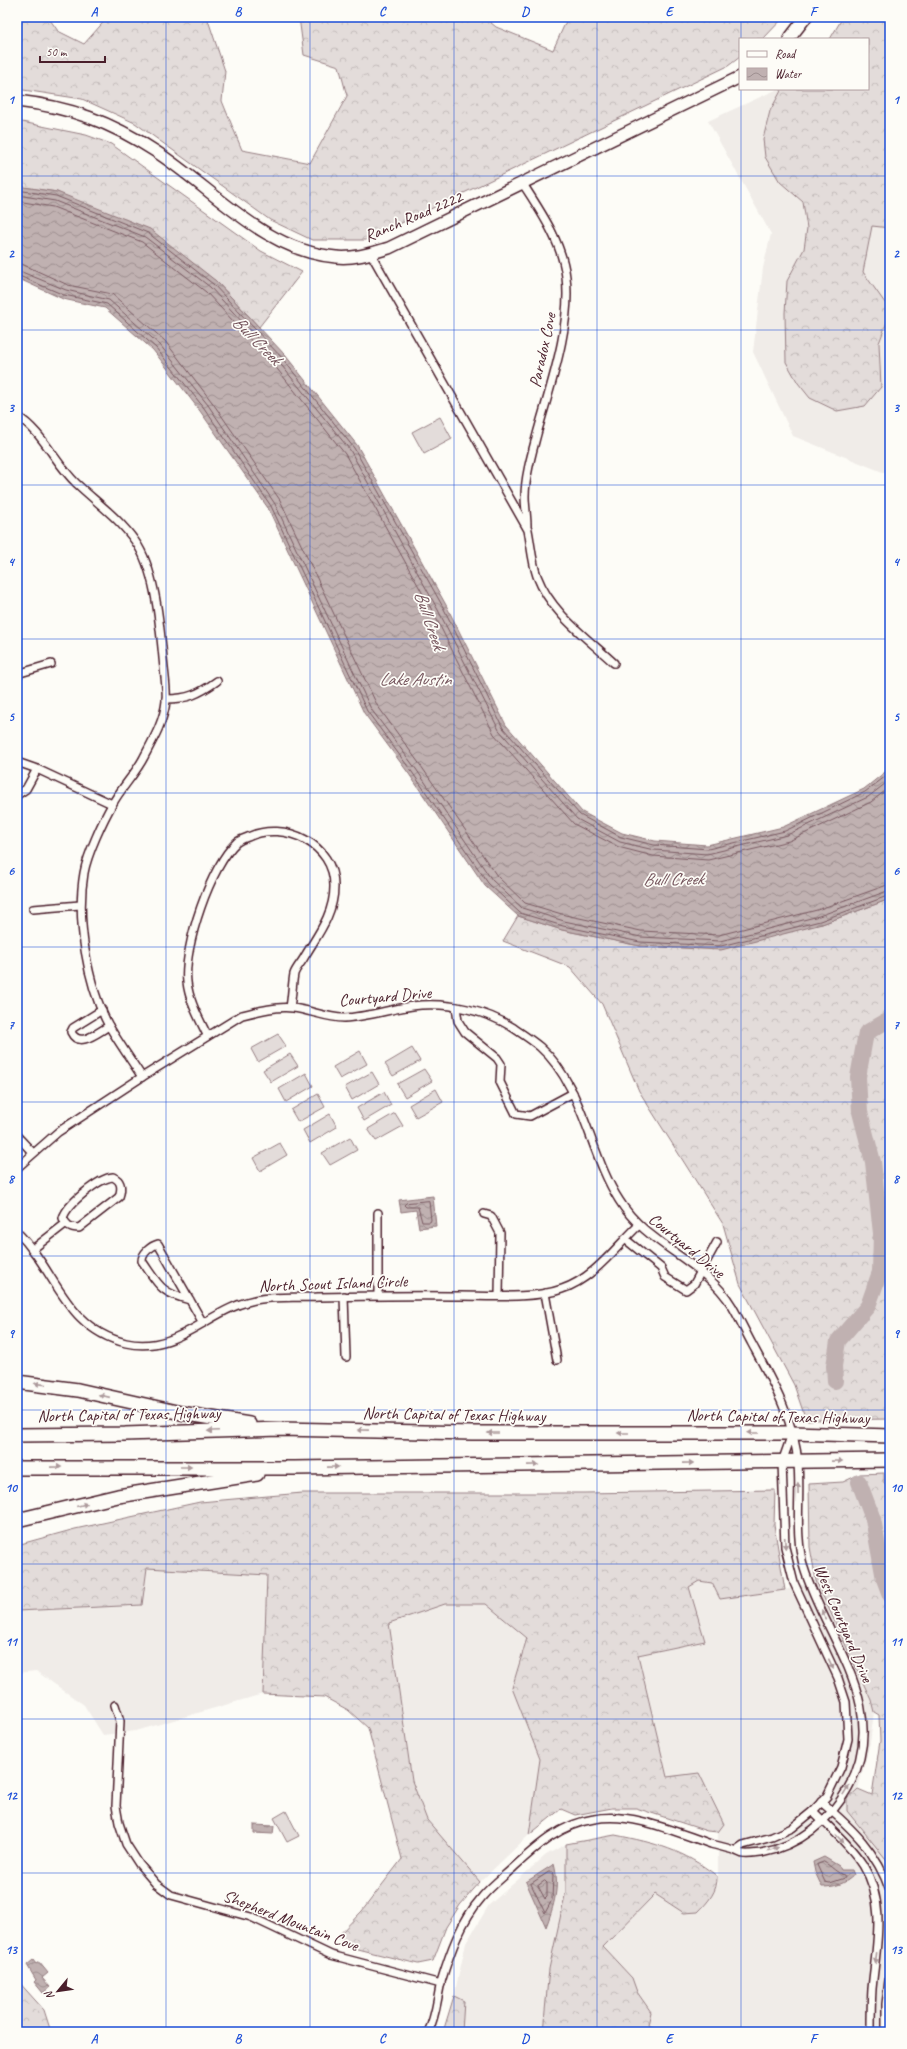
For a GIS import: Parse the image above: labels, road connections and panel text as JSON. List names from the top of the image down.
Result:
{
  "streets": {
    "highway": ["North Capital of Texas Highway"],
    "main road": ["Ranch Road 2222"],
    "street": [
      "Paradox Cove",
      "Courtyard Drive",
      "North Scout Island Circle",
      "West Courtyard Drive",
      "Shepherd Mountain Cove"
    ]
  },
  "crossings": [
    ["Ranch Road 2222", "Paradox Cove"],
    ["Courtyard Drive", "North Scout Island Circle"],
    ["Courtyard Drive", "North Capital of Texas Highway"],
    ["Courtyard Drive", "West Courtyard Drive"],
    ["North Capital of Texas Highway", "West Courtyard Drive"],
    ["West Courtyard Drive", "Shepherd Mountain Cove"]
  ],
  "water": ["Bull Creek", "Lake Austin"],
  "legend": ["Road", "Water"],
  "scale_bar": "50 m",
  "north": "bottom left",
  "grid": {
    "columns": [
      "A",
      "B",
      "C",
      "D",
      "E",
      "F"
    ],
    "rows": [
      "1",
      "2",
      "3",
      "4",
      "5",
      "6",
      "7",
      "8",
      "9",
      "10",
      "11",
      "12",
      "13"
    ]
  }
}
